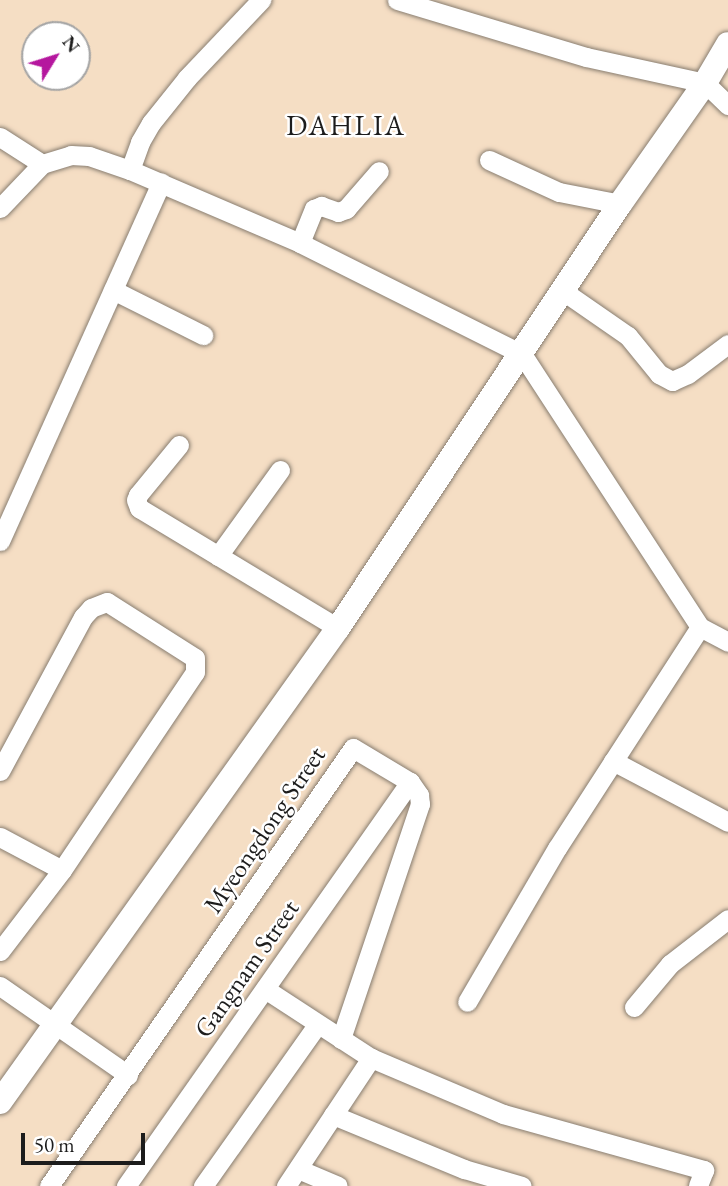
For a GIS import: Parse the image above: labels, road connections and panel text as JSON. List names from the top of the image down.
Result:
{
  "streets": {
    "street": ["Myeongdong Street", "Gangnam Street"]
  },
  "crossings": [
    ["Myeongdong Street", "Gangnam Street"]
  ],
  "districts": ["DAHLIA"],
  "scale_bar": "50 m",
  "north": "top right"
}
